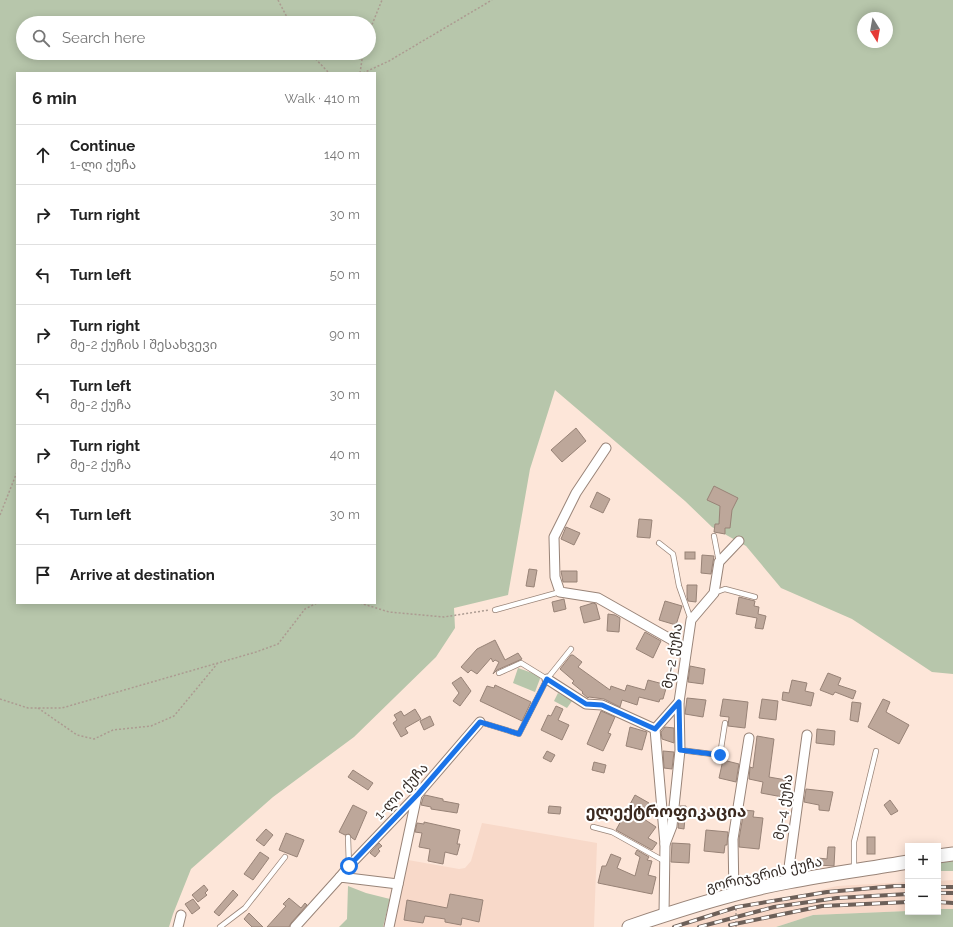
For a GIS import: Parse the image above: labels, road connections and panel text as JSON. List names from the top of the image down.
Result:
{
  "streets": {
    "main road": ["გორიჯვრის ქუჩა"],
    "street": ["მე-2 ქუჩა", "1-ლი ქუჩა", "მე-4 ქუჩა"]
  },
  "crossings": [
    ["მე-2 ქუჩა", "გორიჯვრის ქუჩა"],
    ["მე-4 ქუჩა", "გორიჯვრის ქუჩა"]
  ],
  "districts": ["ელექტროფიკაცია"],
  "north": "bottom",
  "page": {
    "search": "Search here",
    "heading": ["6 min", "Walk · 410 m"],
    "list": [
      ["Continue", "1-ლი ქუჩა", "140 m"],
      ["Turn right", "30 m"],
      ["Turn left", "50 m"],
      ["Turn right", "მე-2 ქუჩის I შესახვევი", "90 m"],
      ["Turn left", "მე-2 ქუჩა", "30 m"],
      ["Turn right", "მე-2 ქუჩა", "40 m"],
      ["Turn left", "30 m"],
      "Arrive at destination"
    ],
    "map_buttons": ["+", "−"]
  }
}
